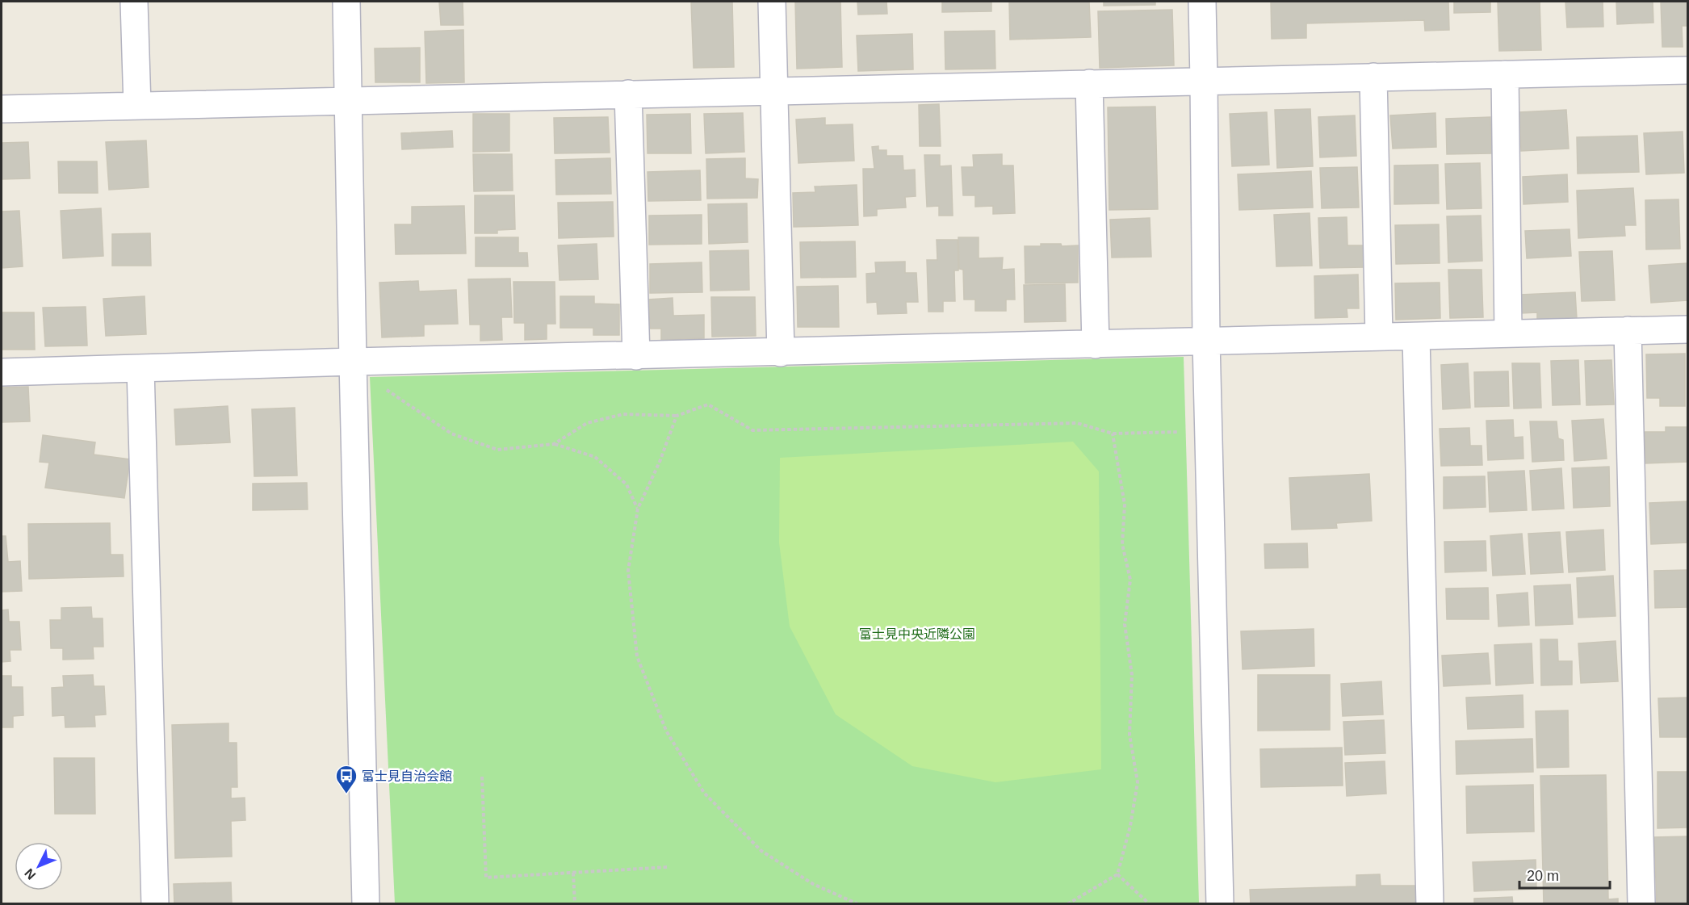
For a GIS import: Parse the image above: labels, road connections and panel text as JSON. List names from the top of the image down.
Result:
{
  "parks": ["富士見中央近隣公園"],
  "places": {
    "bus stop": ["富士見自治会館"]
  },
  "scale_bar": "20 m",
  "north": "bottom left"
}
